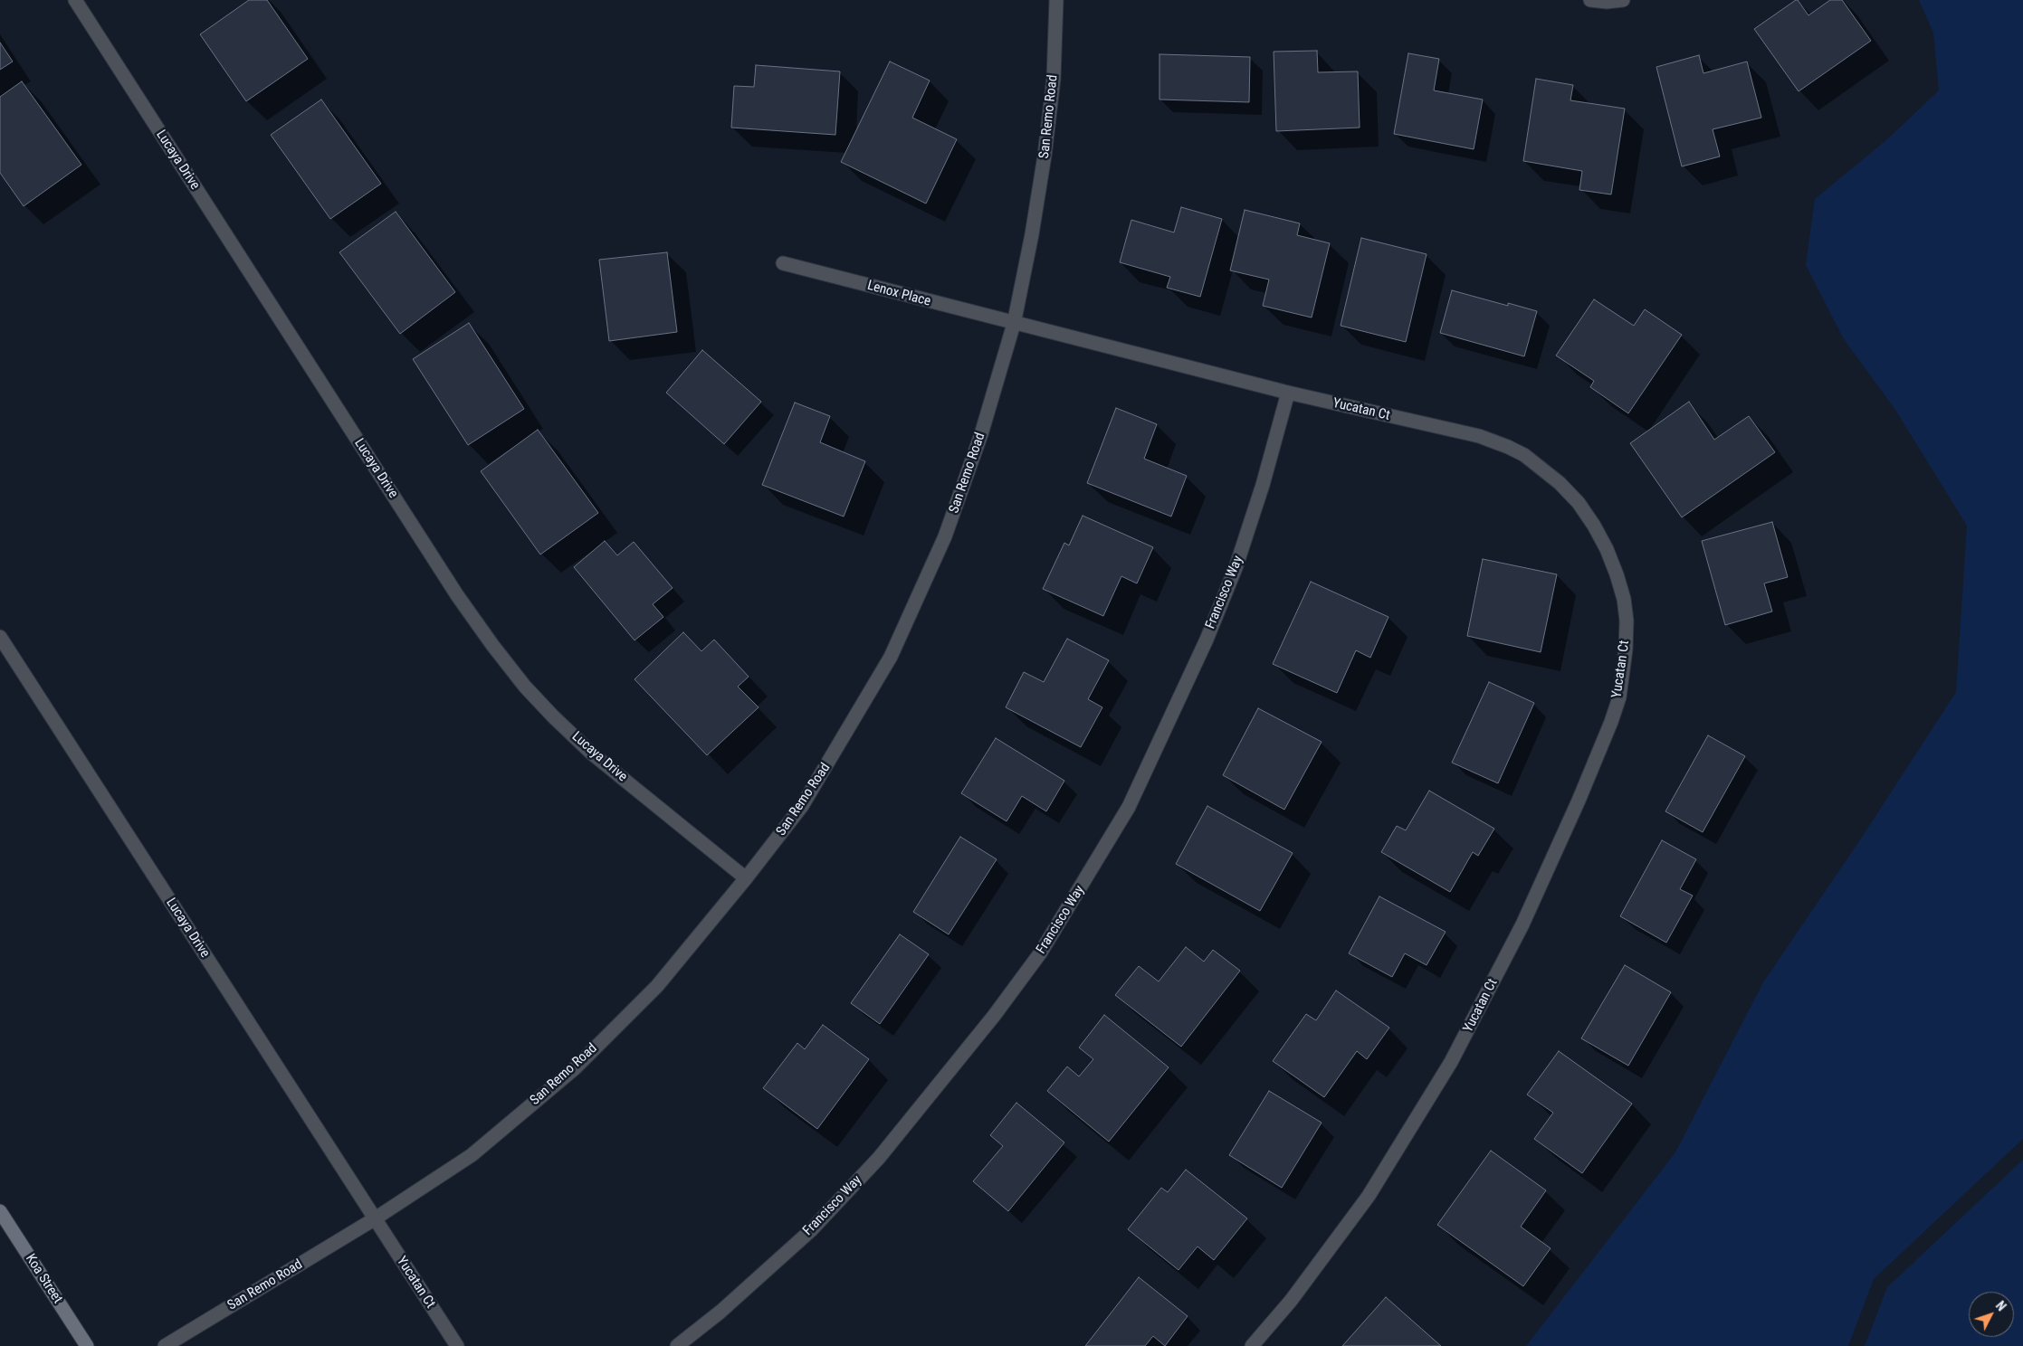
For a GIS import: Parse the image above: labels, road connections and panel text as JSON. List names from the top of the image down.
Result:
{
  "streets": {
    "main road": ["Koa Street"],
    "street": [
      "San Remo Road",
      "Lucaya Drive",
      "Lenox Place",
      "Yucatan Ct",
      "Francisco Way"
    ]
  },
  "crossings": [
    ["San Remo Road", "Lucaya Drive"],
    ["San Remo Road", "Lenox Place"],
    ["San Remo Road", "Yucatan Ct"],
    ["Lucaya Drive", "Yucatan Ct"],
    ["Lenox Place", "Yucatan Ct"],
    ["Yucatan Ct", "Francisco Way"]
  ],
  "north": "top right"
}
